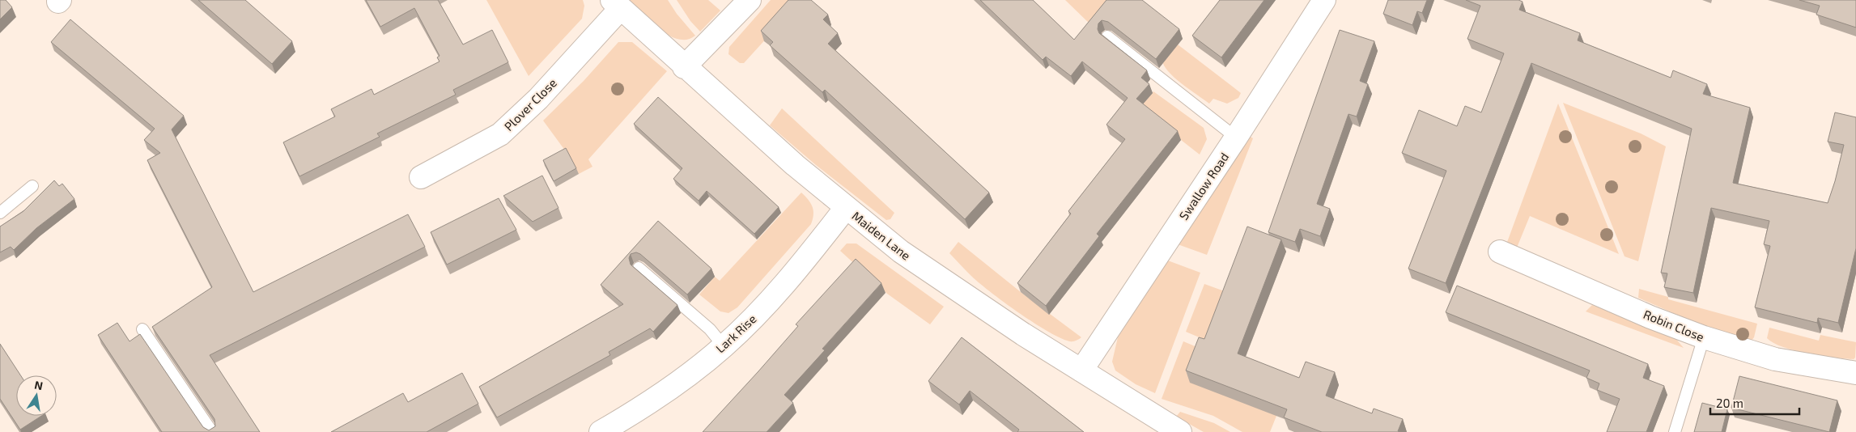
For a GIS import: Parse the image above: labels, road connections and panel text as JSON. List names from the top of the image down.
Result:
{
  "streets": {
    "street": [
      "Plover Close",
      "Swallow Road",
      "Maiden Lane",
      "Robin Close",
      "Lark Rise"
    ]
  },
  "crossings": [
    ["Plover Close", "Maiden Lane"],
    ["Swallow Road", "Maiden Lane"],
    ["Maiden Lane", "Lark Rise"]
  ],
  "scale_bar": "20 m",
  "north": "top"
}
